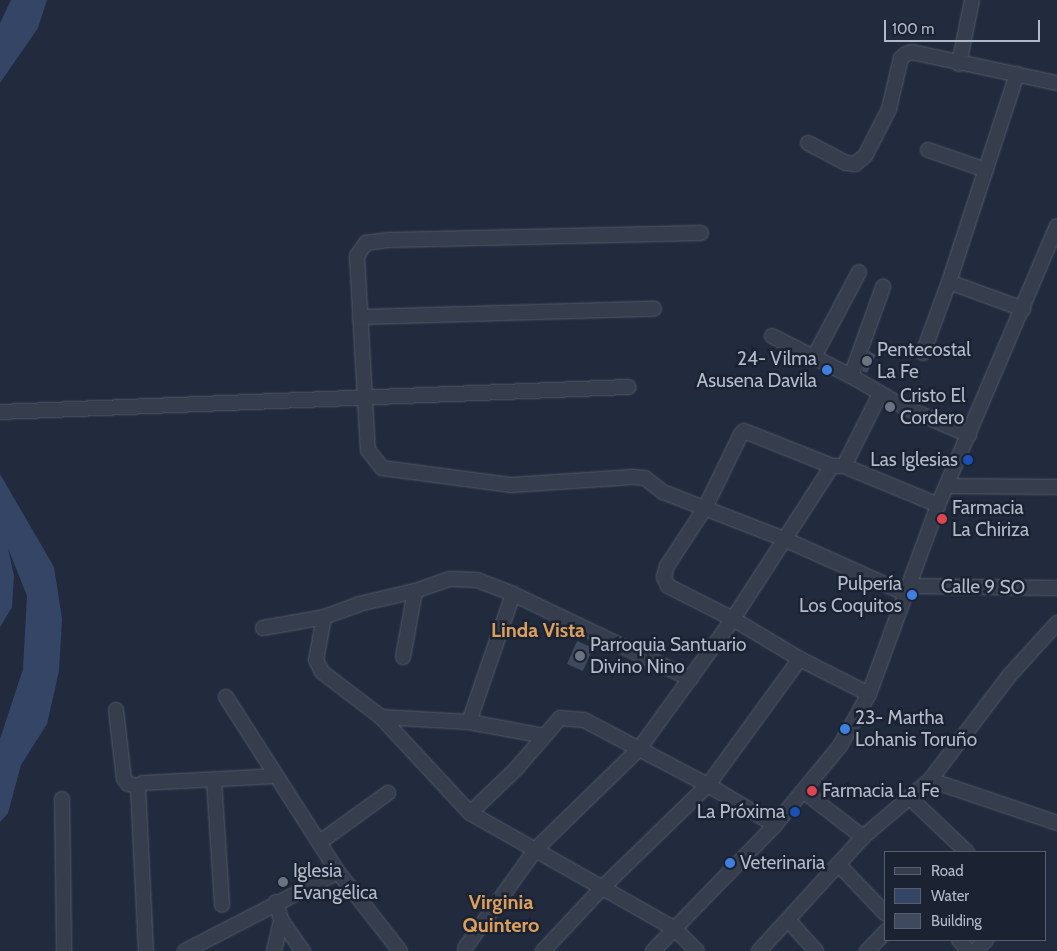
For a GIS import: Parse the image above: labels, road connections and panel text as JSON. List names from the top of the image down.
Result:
{
  "streets": {
    "street": ["Calle 9 SO"]
  },
  "districts": ["Linda Vista", "Virginia Quintero"],
  "places": [
    "Pentecostal La Fe",
    "24- Vilma Asusena Davila",
    "Cristo El Cordero",
    "Las Iglesias",
    "Farmacia La Chiriza",
    "Pulpería Los Coquitos",
    "Parroquia Santuario Divino Nino",
    "23- Martha Lohanis Toruño",
    "Farmacia La Fe",
    "La Próxima",
    "Veterinaria",
    "Iglesia Evangélica"
  ],
  "legend": ["Road", "Water", "Building"],
  "scale_bar": "100 m"
}
